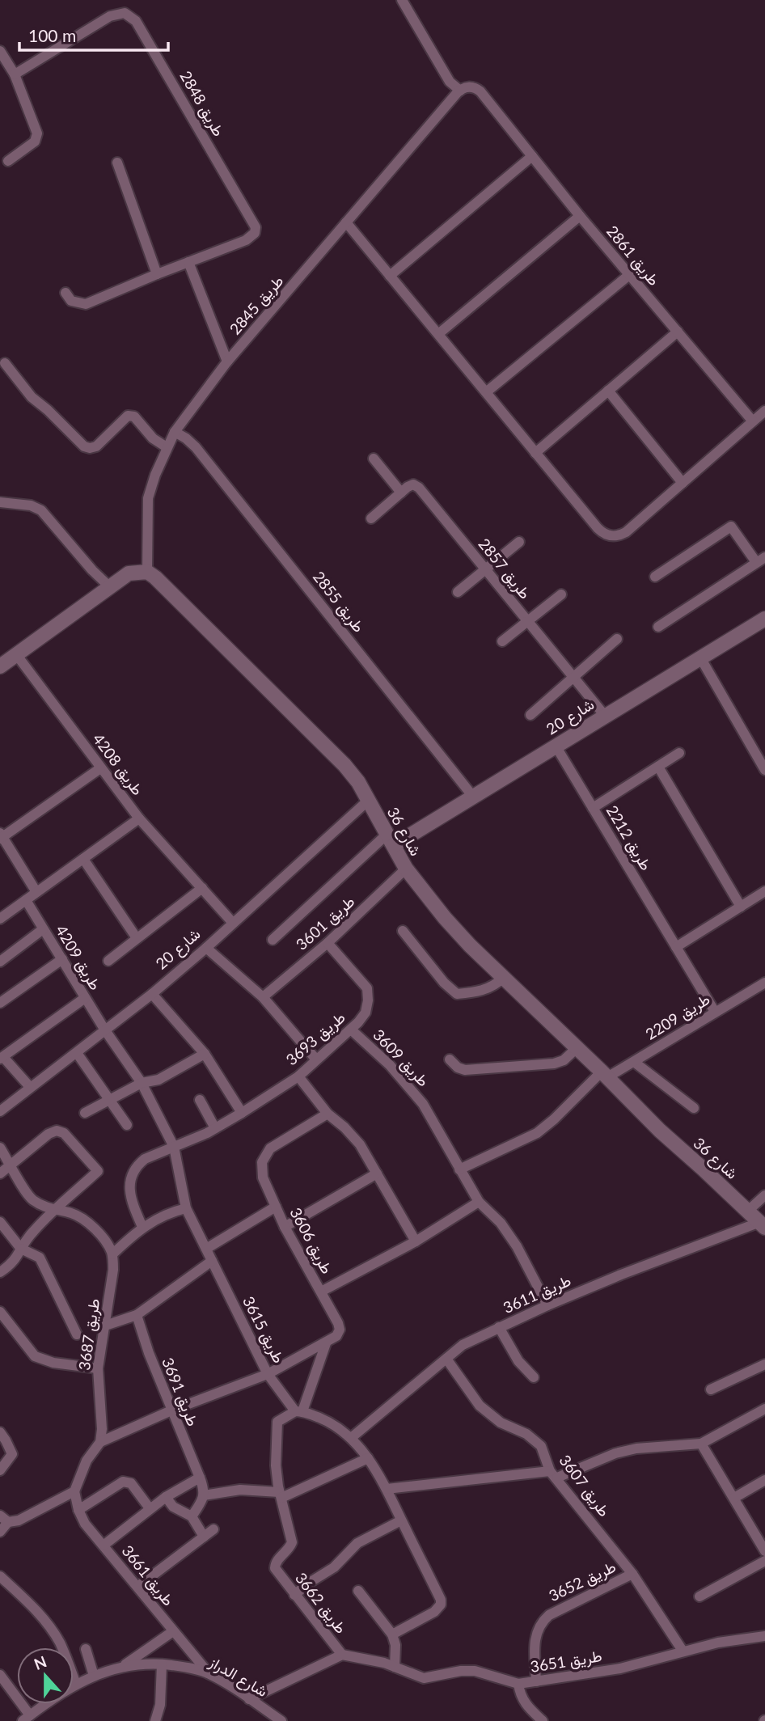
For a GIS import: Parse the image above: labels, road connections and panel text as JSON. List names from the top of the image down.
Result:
{
  "streets": {
    "street": [
      "طريق 2848",
      "طريق 2861",
      "طريق 2845",
      "طريق 2857",
      "طريق 2855",
      "شارع 20",
      "طريق 4208",
      "شارع 36",
      "طريق 2212",
      "طريق 3601",
      "طريق 4209",
      "طريق 2209",
      "طريق 3693",
      "طريق 3609",
      "طريق 3606",
      "طريق 3611",
      "طريق 3615",
      "طريق 3687",
      "طريق 3691",
      "طريق 3607",
      "طريق 3661",
      "طريق 3652",
      "طريق 3662",
      "طريق 3651",
      "شارع الدراز"
    ]
  },
  "crossings": [
    ["طريق 2861", "طريق 2845"],
    ["طريق 2845", "طريق 2855"],
    ["طريق 2845", "شارع 36"],
    ["طريق 2857", "شارع 20"],
    ["طريق 2855", "شارع 20"],
    ["شارع 20", "طريق 4208"],
    ["شارع 20", "شارع 36"],
    ["شارع 20", "طريق 2212"],
    ["شارع 20", "طريق 4209"],
    ["شارع 20", "طريق 3615"],
    ["شارع 36", "طريق 3601"],
    ["شارع 36", "طريق 2209"],
    ["شارع 36", "طريق 3611"],
    ["طريق 2212", "طريق 2209"],
    ["طريق 3601", "طريق 3693"],
    ["طريق 4209", "طريق 3615"],
    ["طريق 3693", "طريق 3609"],
    ["طريق 3693", "طريق 3615"],
    ["طريق 3609", "طريق 3611"],
    ["طريق 3611", "طريق 3615"],
    ["طريق 3611", "طريق 3607"],
    ["طريق 3607", "طريق 3652"],
    ["طريق 3607", "طريق 3651"],
    ["طريق 3661", "شارع الدراز"],
    ["طريق 3652", "طريق 3651"],
    ["طريق 3662", "طريق 3651"]
  ],
  "scale_bar": "100 m",
  "north": "top"
}
